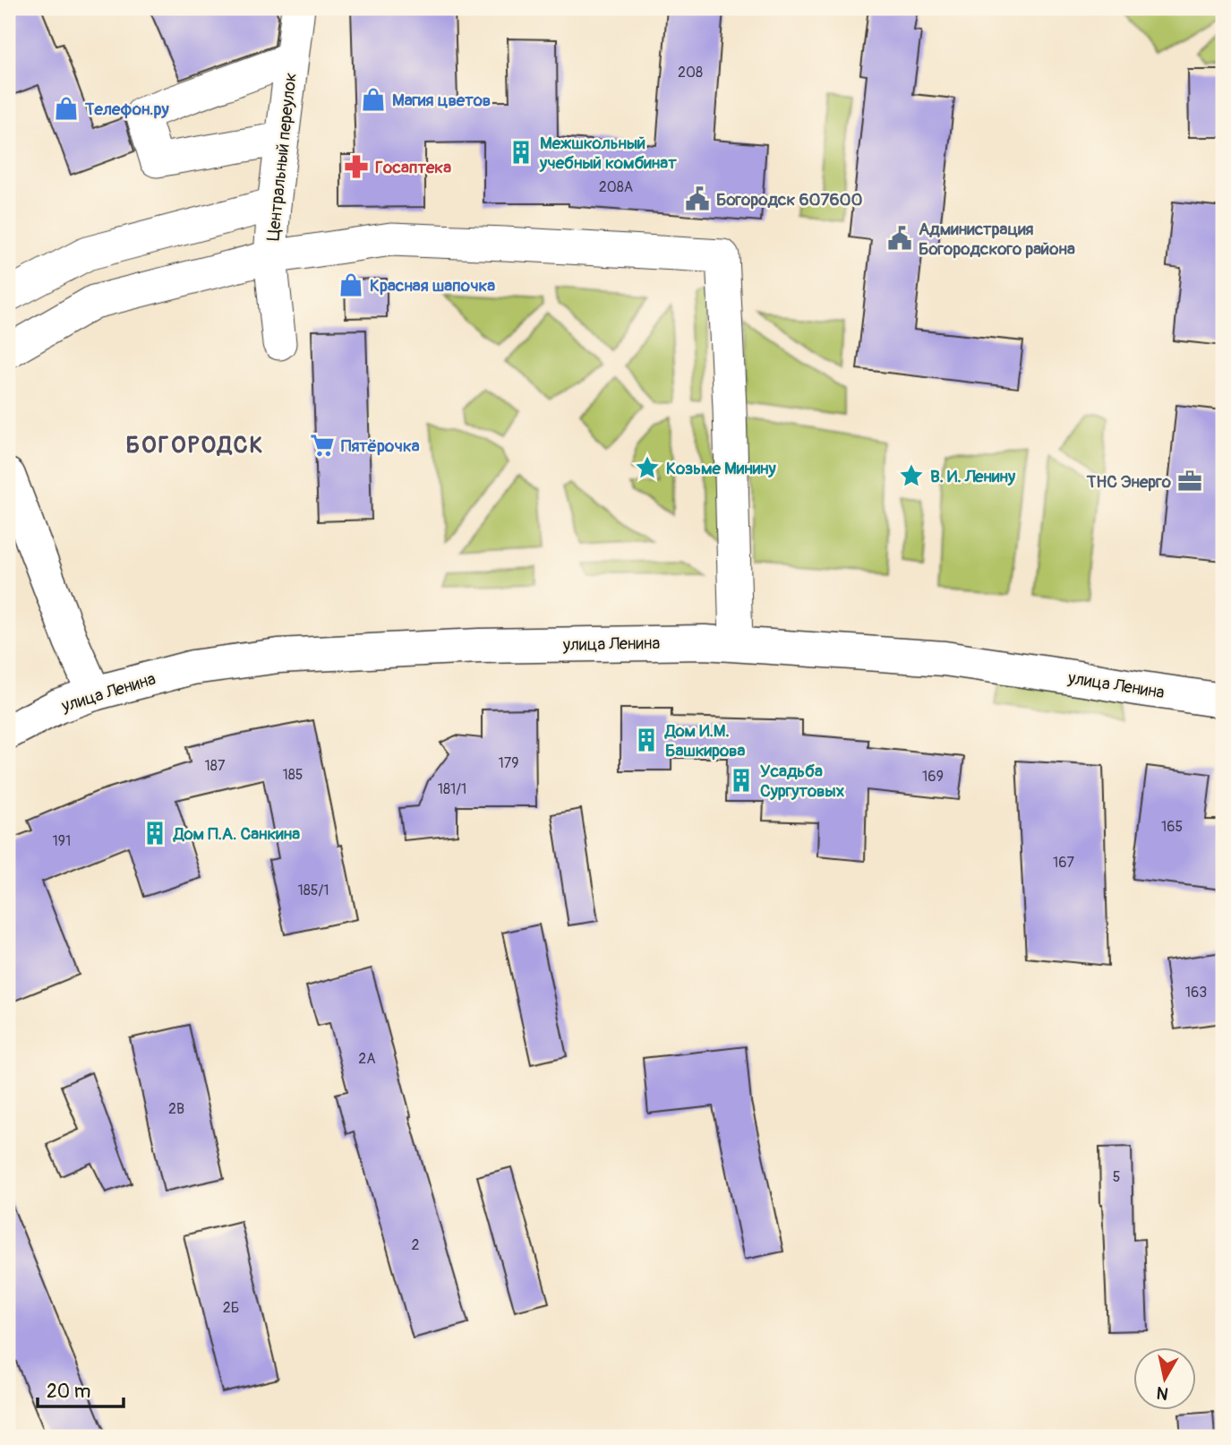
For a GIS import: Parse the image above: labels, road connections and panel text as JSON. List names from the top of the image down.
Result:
{
  "streets": {
    "main road": ["улица Ленина"],
    "street": ["Центральный переулок"]
  },
  "districts": ["БОГОРОДСК"],
  "places": {
    "shop": ["Магия цветов", "Телефон.ру", "Красная шапочка"],
    "building": [
      "Межшкольный учебный комбинат",
      "Дом И.М. Башкирова",
      "Усадьба Сургутовых",
      "Дом П.А. Санкина"
    ],
    "pharmacy": ["Госаптека"],
    "public building": ["Богородск 607600", "Администрация Богородского района"],
    "supermarket": ["Пятёрочка"],
    "place": ["Козьме Минину", "В. И. Ленину"],
    "office": ["ТНС Энерго"]
  },
  "house_numbers": [
    "208",
    "208А",
    "179",
    "187",
    "185",
    "169",
    "181/1",
    "165",
    "191",
    "167",
    "185/1",
    "163",
    "2А",
    "2В",
    "5",
    "2",
    "2Б"
  ],
  "scale_bar": "20 m",
  "north": "bottom"
}
